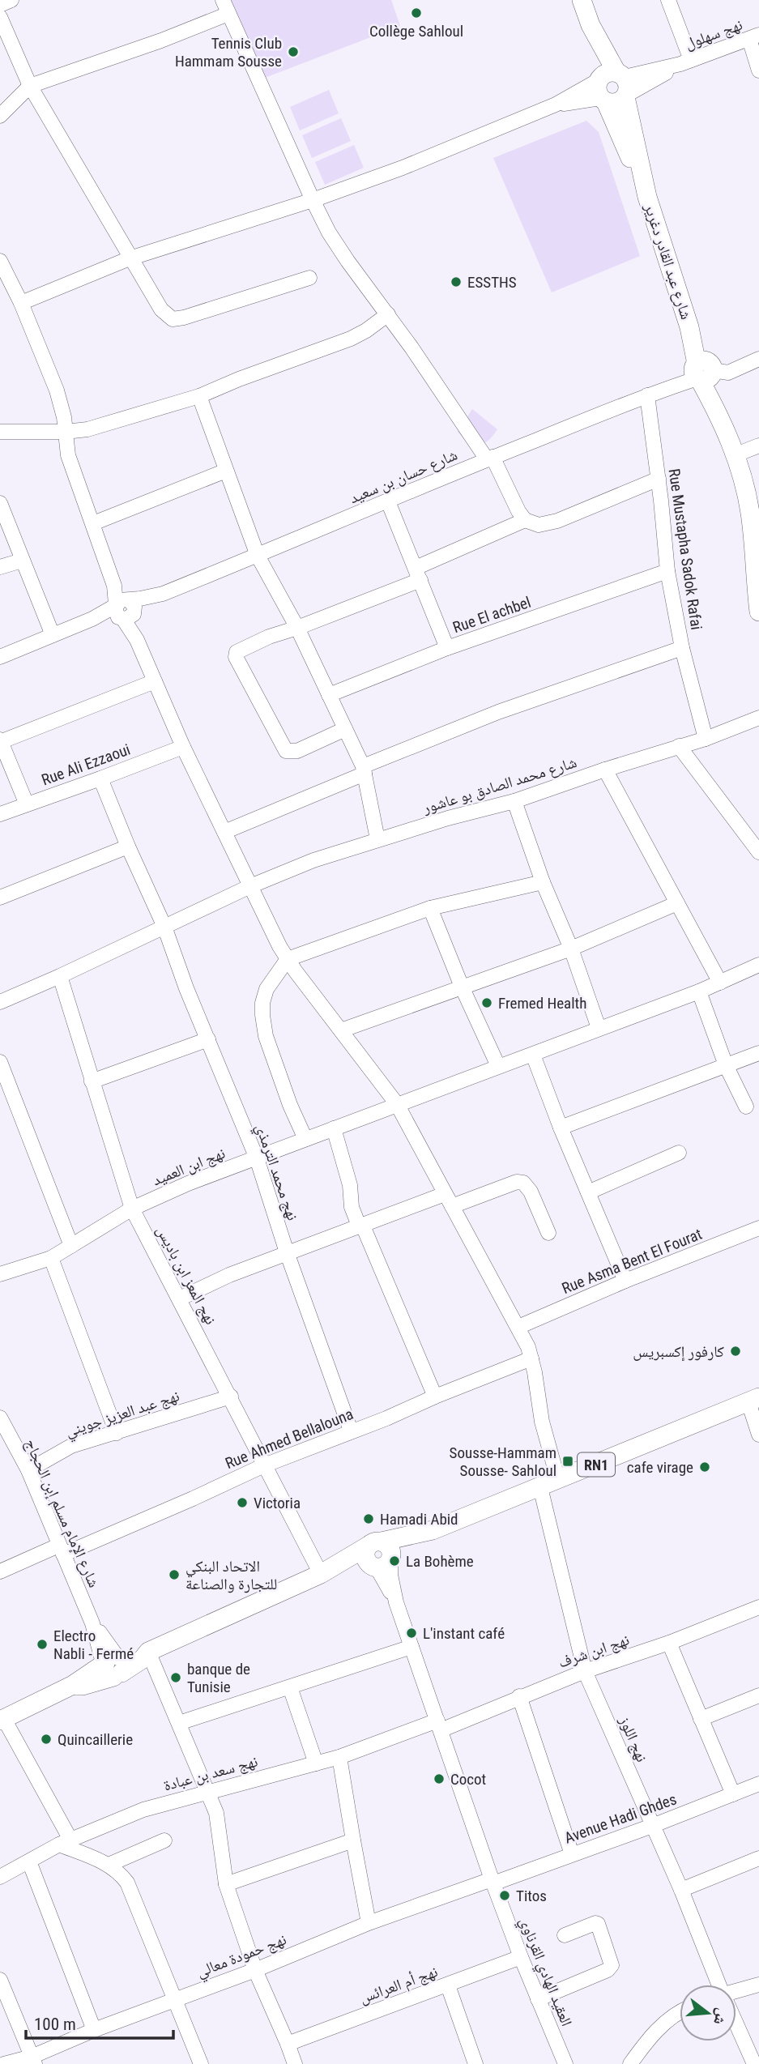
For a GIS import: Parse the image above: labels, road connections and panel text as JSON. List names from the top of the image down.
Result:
{
  "streets": {
    "main road": ["شارع عبد القادر دغرير", "RN1"],
    "street": [
      "نهج سهلول",
      "شارع حسان بن سعيد",
      "Rue Mustapha Sadok Rafai",
      "Rue El achbel",
      "Rue Ali Ezzaoui",
      "شارع محمد الصادق بو عاشور",
      "نهج ابن العميد",
      "نهج محمد الترمذي",
      "Rue Asma Bent El Fourat",
      "نهج المعز ابن باديس",
      "نهج عبد العزيز جويني",
      "Rue Ahmed Bellalouna",
      "شارع اﻹمام مسلم إبن الحجاج",
      "نهج ابن شرف",
      "نهج اللوز",
      "نهج سعد بن عبادة",
      "Avenue Hadi Ghdes",
      "نهج حمودة معالي",
      "العقيد الهادي القرناوي",
      "نهج أم العرائس"
    ]
  },
  "crossings": [
    ["نهج سهلول", "شارع عبد القادر دغرير"],
    ["شارع عبد القادر دغرير", "شارع حسان بن سعيد"],
    ["شارع حسان بن سعيد", "Rue Mustapha Sadok Rafai"],
    ["شارع حسان بن سعيد", "نهج اللوز"],
    ["Rue Mustapha Sadok Rafai", "Rue El achbel"],
    ["Rue Mustapha Sadok Rafai", "شارع محمد الصادق بو عاشور"],
    ["Rue Ali Ezzaoui", "نهج محمد الترمذي"],
    ["Rue Ali Ezzaoui", "نهج اللوز"],
    ["شارع محمد الصادق بو عاشور", "نهج محمد الترمذي"],
    ["شارع محمد الصادق بو عاشور", "نهج اللوز"],
    ["نهج ابن العميد", "نهج محمد الترمذي"],
    ["نهج ابن العميد", "نهج المعز ابن باديس"],
    ["نهج ابن العميد", "نهج اللوز"],
    ["نهج محمد الترمذي", "Rue Ahmed Bellalouna"],
    ["Rue Asma Bent El Fourat", "نهج اللوز"],
    ["نهج المعز ابن باديس", "نهج عبد العزيز جويني"],
    ["نهج المعز ابن باديس", "Rue Ahmed Bellalouna"],
    ["نهج المعز ابن باديس", "RN1"],
    ["نهج عبد العزيز جويني", "شارع اﻹمام مسلم إبن الحجاج"],
    ["Rue Ahmed Bellalouna", "شارع اﻹمام مسلم إبن الحجاج"],
    ["Rue Ahmed Bellalouna", "نهج اللوز"],
    ["RN1", "شارع اﻹمام مسلم إبن الحجاج"],
    ["RN1", "نهج اللوز"],
    ["RN1", "العقيد الهادي القرناوي"],
    ["نهج ابن شرف", "نهج اللوز"],
    ["نهج ابن شرف", "نهج سعد بن عبادة"],
    ["نهج ابن شرف", "العقيد الهادي القرناوي"],
    ["نهج اللوز", "Avenue Hadi Ghdes"],
    ["نهج سعد بن عبادة", "العقيد الهادي القرناوي"],
    ["Avenue Hadi Ghdes", "نهج حمودة معالي"],
    ["Avenue Hadi Ghdes", "العقيد الهادي القرناوي"],
    ["نهج حمودة معالي", "العقيد الهادي القرناوي"],
    ["العقيد الهادي القرناوي", "نهج أم العرائس"]
  ],
  "places": {
    "other": [
      "Collège Sahloul",
      "Tennis Club Hammam Sousse",
      "ESSTHS",
      "Fremed Health",
      "كارفور إكسبريس",
      "cafe virage",
      "Victoria",
      "Hamadi Abid",
      "La Bohème",
      "الاتحاد البنكي للتجارة والصناعة",
      "L'instant café",
      "Electro Nabli - Fermé",
      "banque de Tunisie",
      "Quincaillerie",
      "Cocot",
      "Titos"
    ],
    "transit": ["Sousse-Hammam Sousse- Sahloul"]
  },
  "scale_bar": "100 m",
  "north": "right"
}
